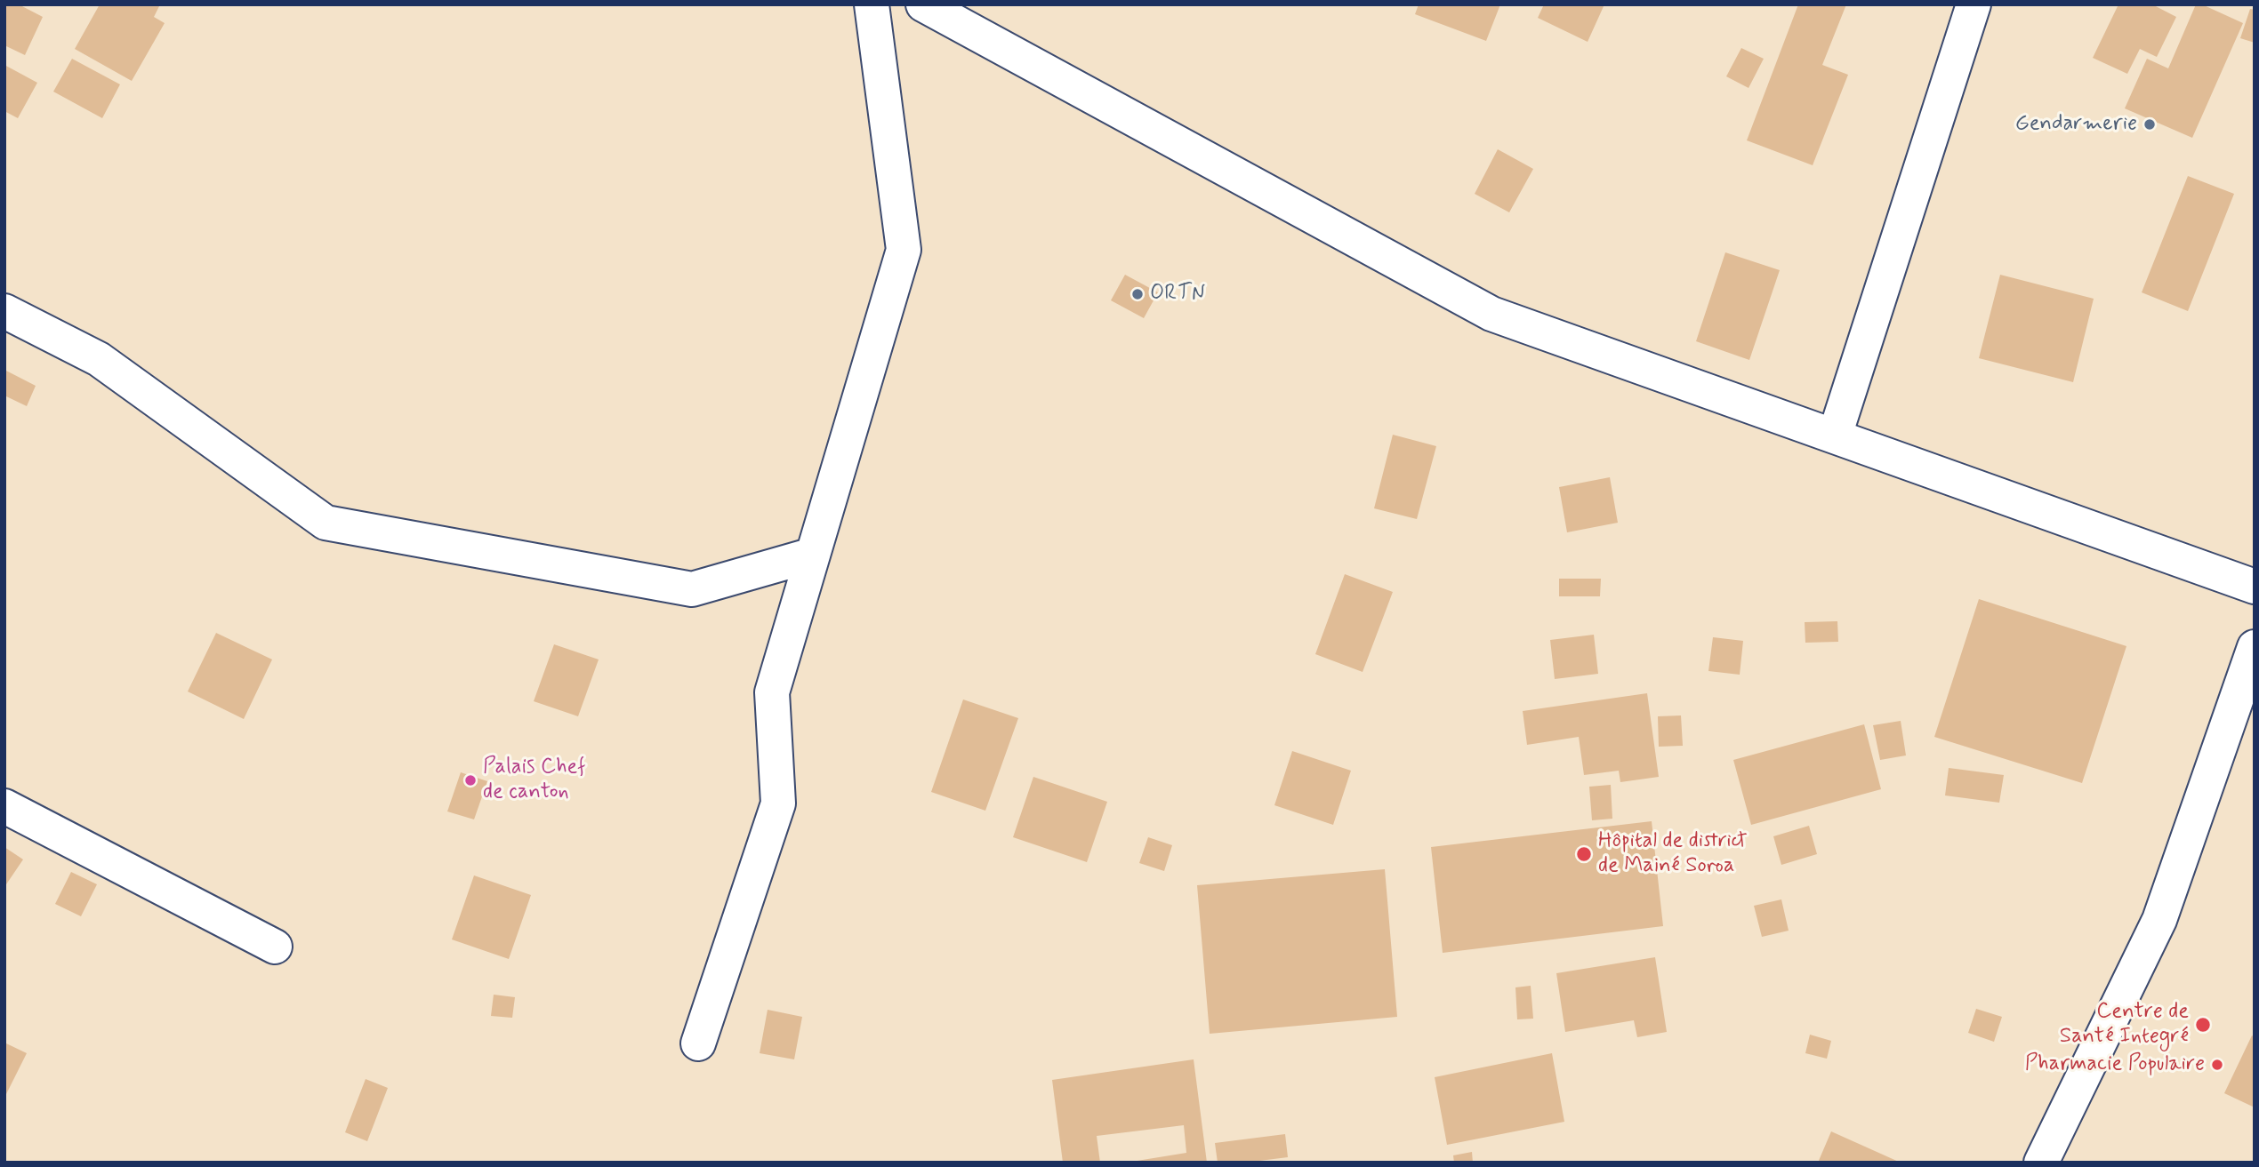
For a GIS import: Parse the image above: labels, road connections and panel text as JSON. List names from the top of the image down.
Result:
{
  "places": [
    "Gendarmerie",
    "ORTN",
    "Palais Chef de canton",
    "Hôpital de district de Mainé Soroa",
    "Centre de Santé Integré",
    "Pharmacie Populaire"
  ]
}
